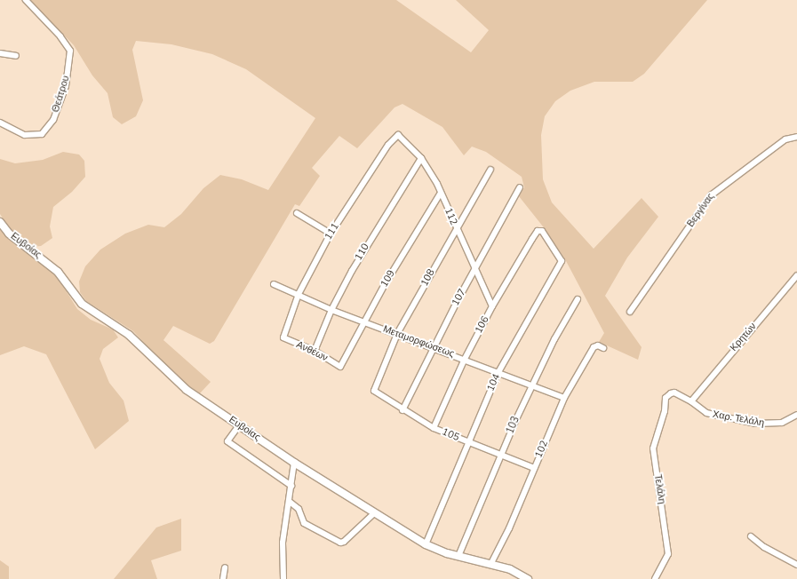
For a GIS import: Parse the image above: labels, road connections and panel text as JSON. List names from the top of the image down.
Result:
{
  "streets": {
    "street": [
      "Θεάτρου",
      "Βεργίνας",
      "112",
      "111",
      "Ευβοίας",
      "110",
      "108",
      "109",
      "107",
      "106",
      "Κρητών",
      "Μεταμορφώσεως",
      "Ανθέων",
      "104",
      "Χαρ. Τελάλη",
      "103",
      "105",
      "102",
      "Τελάλη"
    ]
  },
  "crossings": [
    ["112", "111"],
    ["112", "110"],
    ["112", "108"],
    ["112", "109"],
    ["112", "107"],
    ["112", "106"],
    ["111", "Μεταμορφώσεως"],
    ["111", "Ανθέων"],
    ["Ευβοίας", "104"],
    ["Ευβοίας", "103"],
    ["Ευβοίας", "102"],
    ["110", "Μεταμορφώσεως"],
    ["110", "Ανθέων"],
    ["108", "Μεταμορφώσεως"],
    ["108", "105"],
    ["109", "Μεταμορφώσεως"],
    ["109", "Ανθέων"],
    ["107", "Μεταμορφώσεως"],
    ["107", "105"],
    ["106", "Μεταμορφώσεως"],
    ["106", "104"],
    ["106", "105"],
    ["Κρητών", "Χαρ. Τελάλη"],
    ["Μεταμορφώσεως", "104"],
    ["Μεταμορφώσεως", "103"],
    ["Μεταμορφώσεως", "102"],
    ["104", "105"],
    ["Χαρ. Τελάλη", "Τελάλη"],
    ["103", "105"],
    ["105", "102"]
  ]
}
